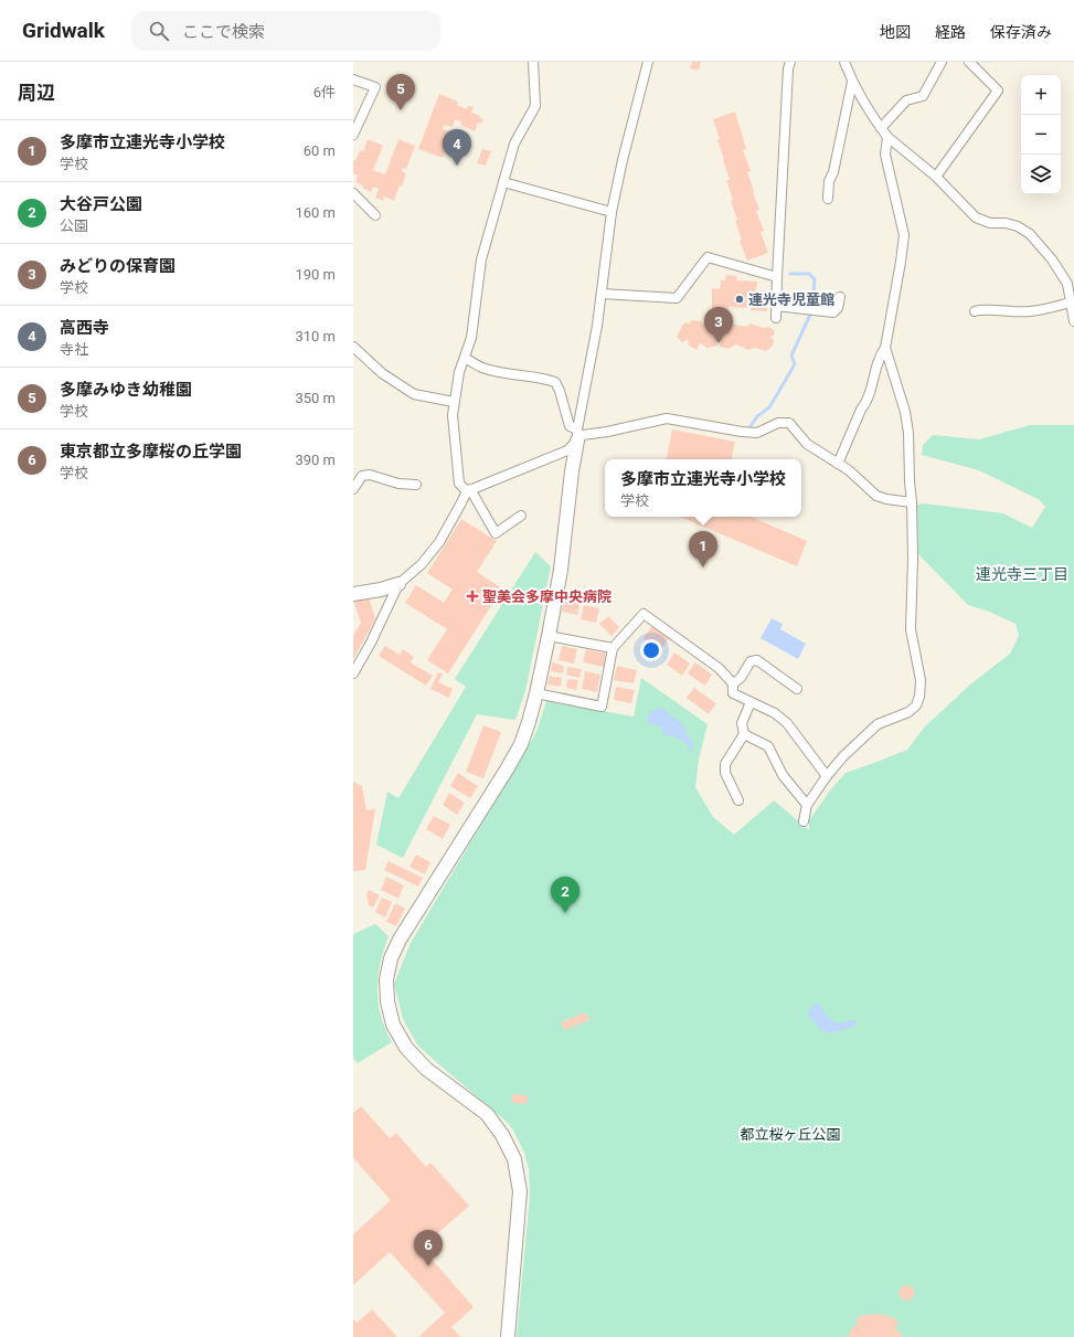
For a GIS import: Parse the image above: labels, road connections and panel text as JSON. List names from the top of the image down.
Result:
{
  "districts": ["連光寺三丁目"],
  "parks": ["都立桜ヶ丘公園"],
  "places": {
    "other": ["連光寺児童館"],
    "health": ["聖美会多摩中央病院"]
  },
  "page": {
    "header": "Gridwalk",
    "search": "ここで検索",
    "nav": ["地図", "経路", "保存済み"],
    "heading": ["周辺", "6件"],
    "pins": [
      "5",
      "4",
      "3",
      "1",
      "2",
      "6"
    ],
    "map_buttons": ["+", "−"],
    "list": [
      {
        "mark": "1",
        "name": "多摩市立連光寺小学校",
        "note": "学校",
        "value": "60 m"
      },
      {
        "mark": "2",
        "name": "大谷戸公園",
        "note": "公園",
        "value": "160 m"
      },
      {
        "mark": "3",
        "name": "みどりの保育園",
        "note": "学校",
        "value": "190 m"
      },
      {
        "mark": "4",
        "name": "高西寺",
        "note": "寺社",
        "value": "310 m"
      },
      {
        "mark": "5",
        "name": "多摩みゆき幼稚園",
        "note": "学校",
        "value": "350 m"
      },
      {
        "mark": "6",
        "name": "東京都立多摩桜の丘学園",
        "note": "学校",
        "value": "390 m"
      }
    ],
    "popup": ["多摩市立連光寺小学校", "学校"]
  }
}
